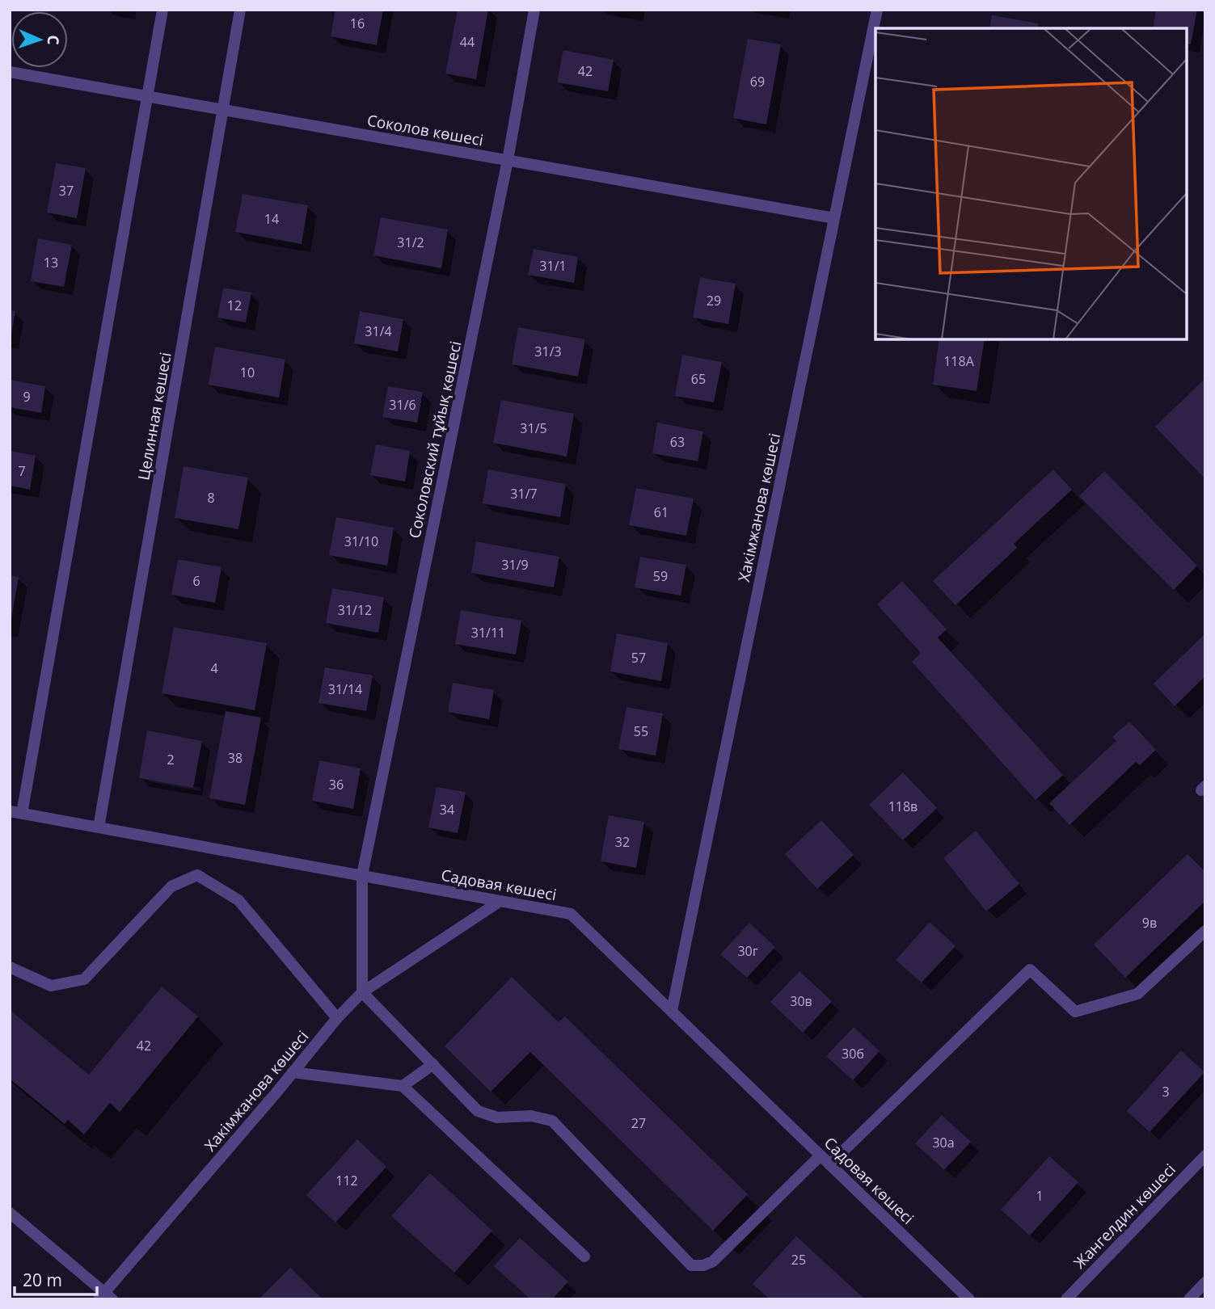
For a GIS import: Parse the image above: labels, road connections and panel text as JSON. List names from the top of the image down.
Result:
{
  "streets": {
    "street": [
      "Соколов көшесі",
      "Целинная көшесі",
      "Соколовский тұйық көшесі",
      "Хакімжанова көшесі",
      "Садовая көшесі",
      "Жангелдин көшесі"
    ]
  },
  "crossings": [
    ["Соколов көшесі", "Целинная көшесі"],
    ["Соколов көшесі", "Соколовский тұйық көшесі"],
    ["Соколов көшесі", "Хакімжанова көшесі"],
    ["Целинная көшесі", "Садовая көшесі"],
    ["Соколовский тұйық көшесі", "Садовая көшесі"],
    ["Хакімжанова көшесі", "Садовая көшесі"]
  ],
  "house_numbers": [
    "16",
    "44",
    "42",
    "69",
    "37",
    "14",
    "31/2",
    "13",
    "31/1",
    "29",
    "12",
    "31/4",
    "31/3",
    "118А",
    "10",
    "65",
    "9",
    "31/6",
    "31/5",
    "63",
    "7",
    "31/7",
    "8",
    "61",
    "31/10",
    "31/9",
    "59",
    "6",
    "31/12",
    "31/11",
    "57",
    "4",
    "31/14",
    "55",
    "38",
    "2",
    "36",
    "118в",
    "34",
    "32",
    "9в",
    "30г",
    "30в",
    "42",
    "30б",
    "3",
    "27",
    "30а",
    "112",
    "1",
    "25"
  ],
  "scale_bar": "20 m",
  "north": "right"
}
